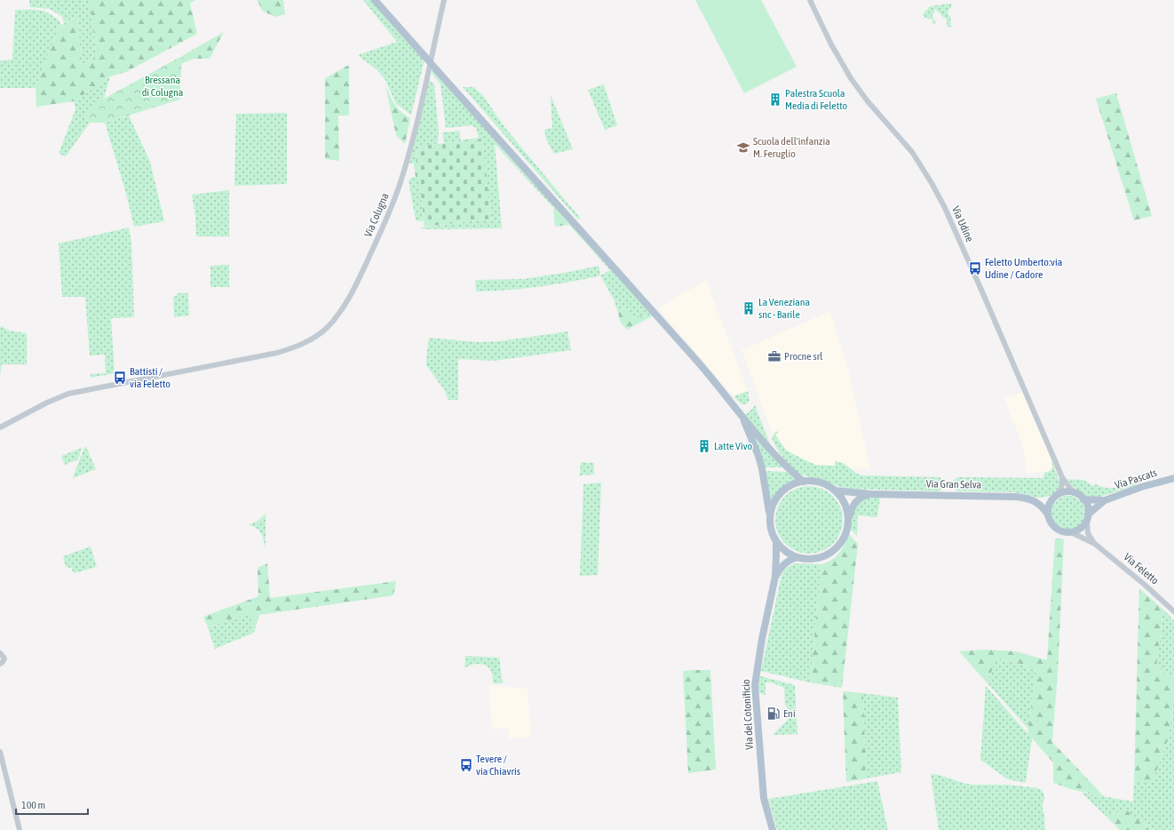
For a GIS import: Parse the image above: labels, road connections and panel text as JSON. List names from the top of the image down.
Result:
{
  "streets": {
    "main road": ["Via Pascats", "Via Gran Selva", "Via del Cotonificio"],
    "street": ["Via Colugna", "Via Udine", "Via Feletto"]
  },
  "crossings": [
    ["Via Udine", "Via Pascats"],
    ["Via Udine", "Via Gran Selva"],
    ["Via Udine", "Via Feletto"],
    ["Via Pascats", "Via Gran Selva"],
    ["Via Pascats", "Via Feletto"],
    ["Via Gran Selva", "Via Feletto"],
    ["Via Gran Selva", "Via del Cotonificio"]
  ],
  "parks": ["Bressana di Colugna"],
  "places": {
    "building": ["Palestra Scuola Media di Feletto", "La Veneziana snc - Barile", "Latte Vivo"],
    "school or university": ["Scuola dell'infanzia M. Feruglio"],
    "bus stop": ["Feletto Umberto:via Udine / Cadore", "Battisti / via Feletto", "Tevere / via Chiavris"],
    "office": ["Procne srl"],
    "fuel station": ["Eni"]
  },
  "scale_bar": "100 m"
}
